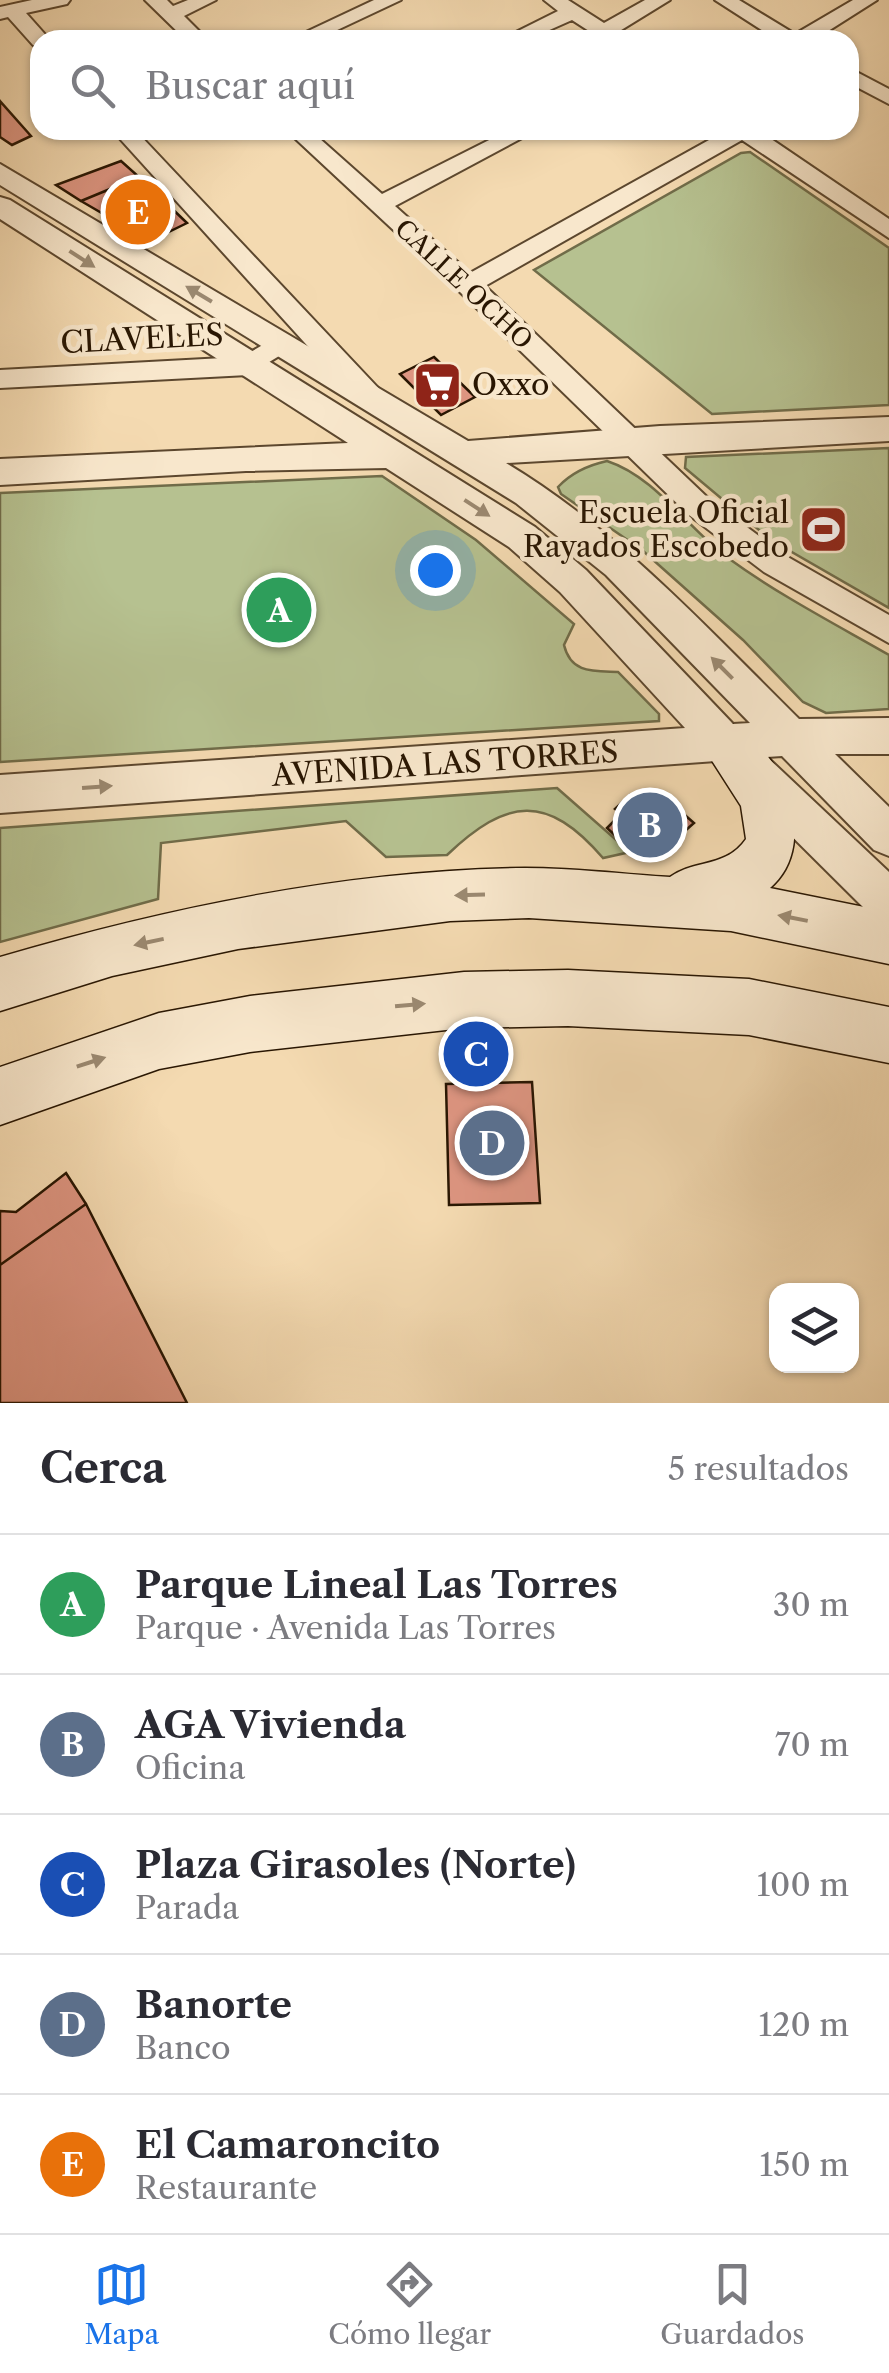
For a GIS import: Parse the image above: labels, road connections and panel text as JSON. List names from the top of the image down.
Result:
{
  "streets": {
    "street": ["CALLE OCHO", "CLAVELES", "AVENIDA LAS TORRES"]
  },
  "places": {
    "supermarket": ["Oxxo"],
    "sports": ["Escuela Oficial Rayados Escobedo"]
  },
  "page": {
    "search": "Buscar aquí",
    "pins": [
      "E",
      "A",
      "B",
      "C",
      "D"
    ],
    "heading": ["Cerca", "5 resultados"],
    "list": [
      {
        "mark": "A",
        "name": "Parque Lineal Las Torres",
        "note": "Parque · Avenida Las Torres",
        "value": "30 m"
      },
      {
        "mark": "B",
        "name": "AGA Vivienda",
        "note": "Oficina",
        "value": "70 m"
      },
      {
        "mark": "C",
        "name": "Plaza Girasoles (Norte)",
        "note": "Parada",
        "value": "100 m"
      },
      {
        "mark": "D",
        "name": "Banorte",
        "note": "Banco",
        "value": "120 m"
      },
      {
        "mark": "E",
        "name": "El Camaroncito",
        "note": "Restaurante",
        "value": "150 m"
      }
    ],
    "nav": ["Mapa", "Cómo llegar", "Guardados"]
  }
}
